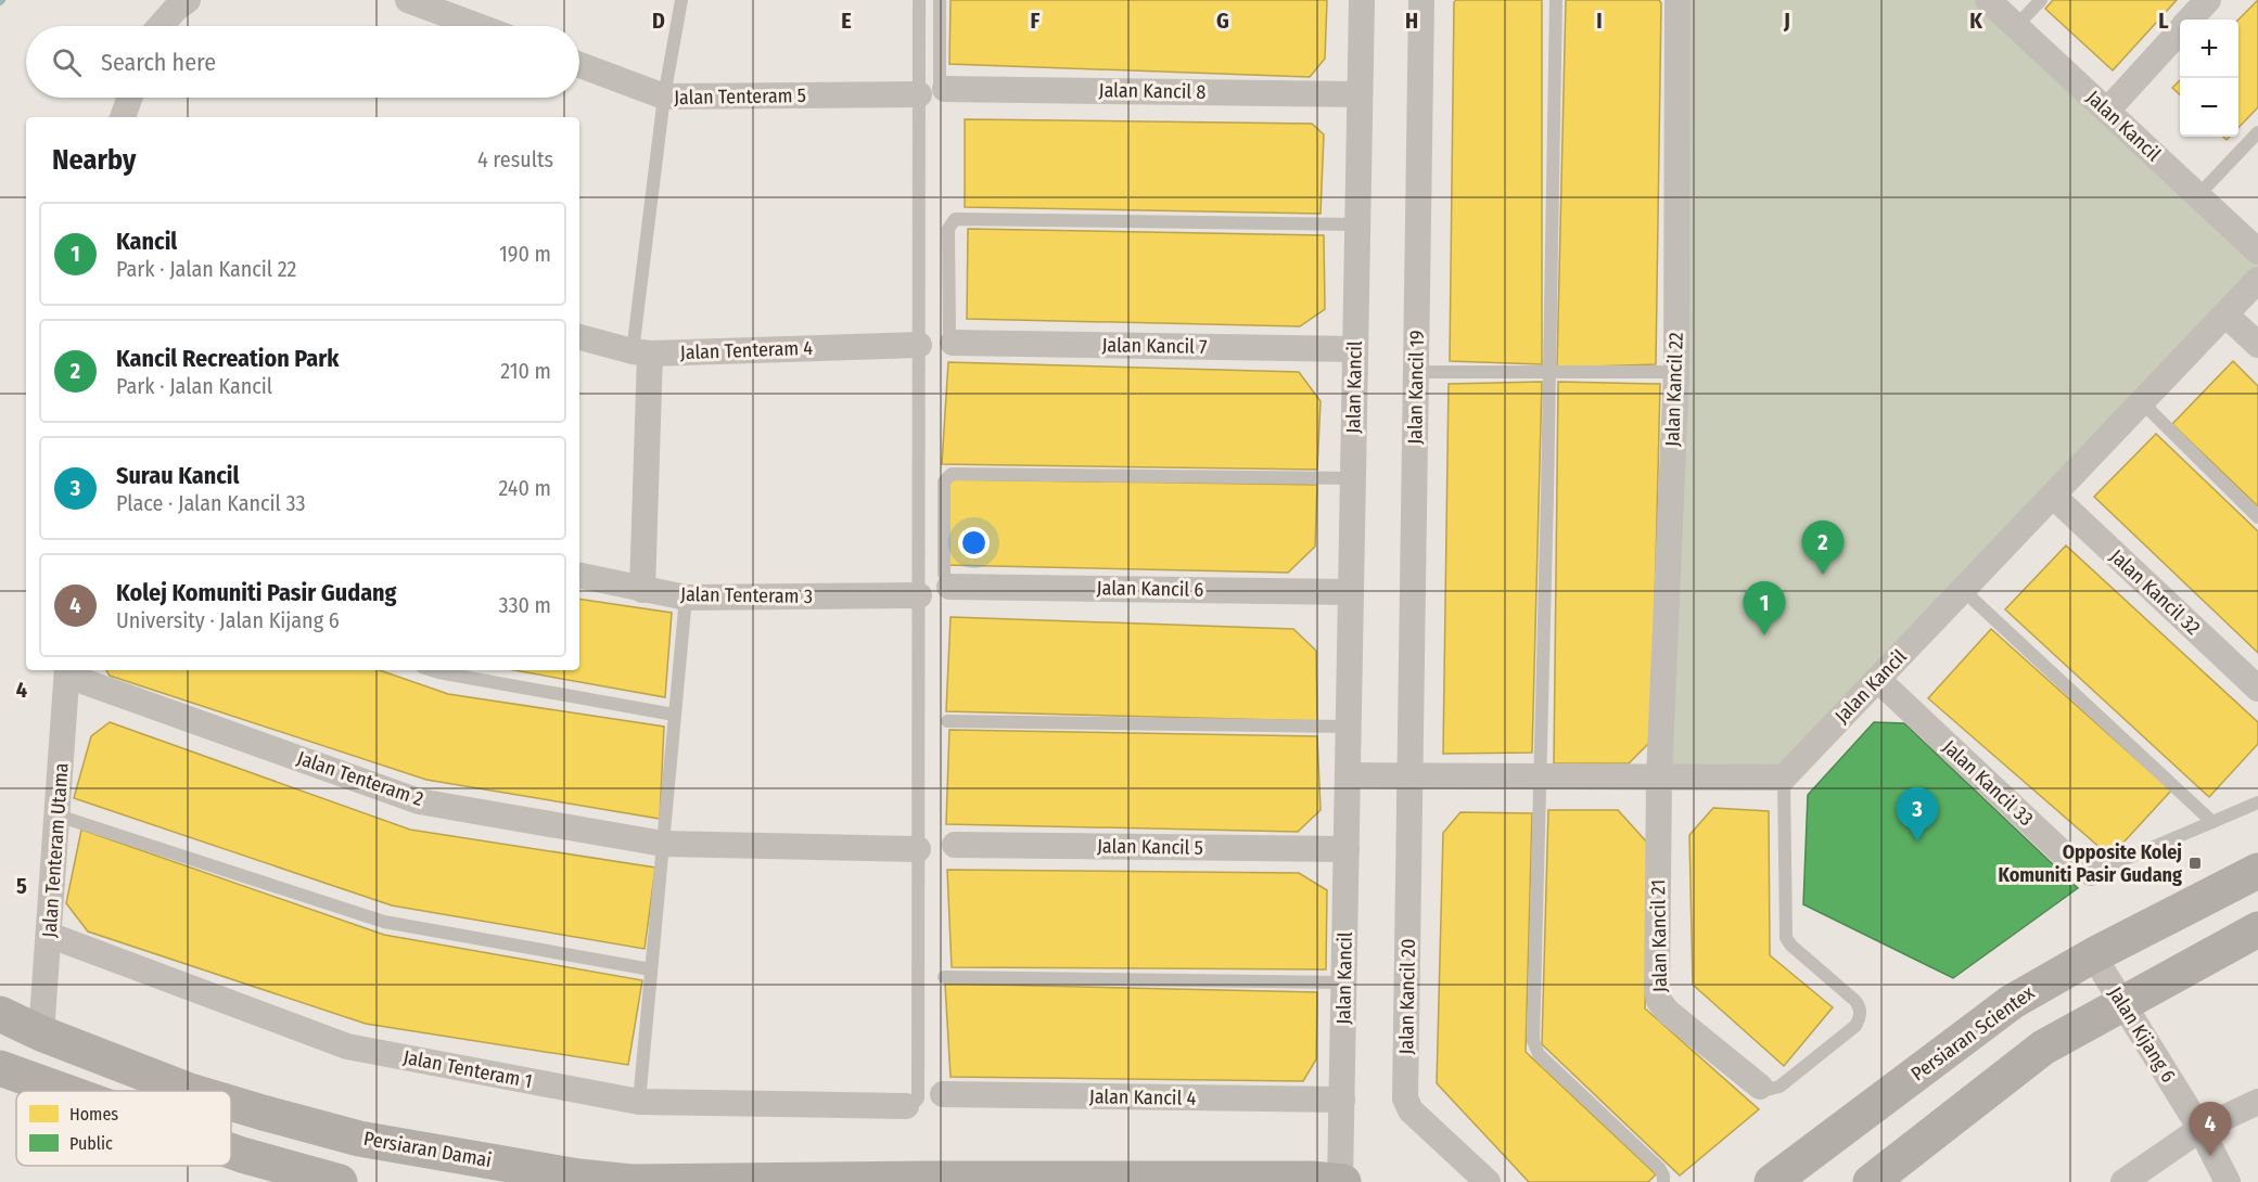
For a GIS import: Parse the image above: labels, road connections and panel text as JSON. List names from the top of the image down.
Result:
{
  "streets": {
    "main road": ["Persiaran Scientex", "Persiaran Damai"],
    "street": [
      "Jalan Kancil 8",
      "Jalan Tenteram 5",
      "Jalan Kancil",
      "Jalan Kancil 7",
      "Jalan Tenteram 4",
      "Jalan Kancil 19",
      "Jalan Kancil 22",
      "Jalan Kancil 6",
      "Jalan Kancil 32",
      "Jalan Tenteram 3",
      "Jalan Tenteram 2",
      "Jalan Kancil 33",
      "Jalan Kancil 5",
      "Jalan Tenteram Utama",
      "Jalan Kancil 21",
      "Jalan Kancil 20",
      "Jalan Kijang 6",
      "Jalan Tenteram 1",
      "Jalan Kancil 4"
    ]
  },
  "crossings": [
    ["Jalan Kancil 8", "Jalan Kancil"],
    ["Jalan Kancil", "Jalan Kancil 7"],
    ["Jalan Kancil", "Jalan Kancil 6"],
    ["Jalan Kancil", "Jalan Kancil 32"],
    ["Jalan Kancil", "Jalan Kancil 33"],
    ["Jalan Kancil", "Jalan Kancil 5"],
    ["Jalan Kancil", "Jalan Kancil 4"],
    ["Jalan Kancil", "Persiaran Damai"],
    ["Jalan Kancil 19", "Jalan Kancil 20"],
    ["Jalan Kancil 22", "Jalan Kancil 21"],
    ["Jalan Tenteram 2", "Jalan Tenteram Utama"],
    ["Jalan Tenteram Utama", "Jalan Tenteram 1"],
    ["Jalan Tenteram Utama", "Persiaran Damai"],
    ["Persiaran Scientex", "Jalan Kijang 6"]
  ],
  "places": {
    "transit": ["Opposite Kolej Komuniti Pasir Gudang"]
  },
  "legend": ["Homes", "Public"],
  "page": {
    "map_buttons": ["+", "−"],
    "search": "Search here",
    "heading": ["Nearby", "4 results"],
    "list": [
      {
        "mark": "1",
        "name": "Kancil",
        "note": "Park · Jalan Kancil 22",
        "value": "190 m"
      },
      {
        "mark": "2",
        "name": "Kancil Recreation Park",
        "note": "Park · Jalan Kancil",
        "value": "210 m"
      },
      {
        "mark": "3",
        "name": "Surau Kancil",
        "note": "Place · Jalan Kancil 33",
        "value": "240 m"
      },
      {
        "mark": "4",
        "name": "Kolej Komuniti Pasir Gudang",
        "note": "University · Jalan Kijang 6",
        "value": "330 m"
      }
    ],
    "pins": [
      "2",
      "1",
      "3",
      "4"
    ]
  },
  "grid": {
    "columns": [
      "D",
      "E",
      "F",
      "G",
      "H",
      "I",
      "J",
      "K",
      "L"
    ],
    "rows": ["4", "5"]
  }
}
